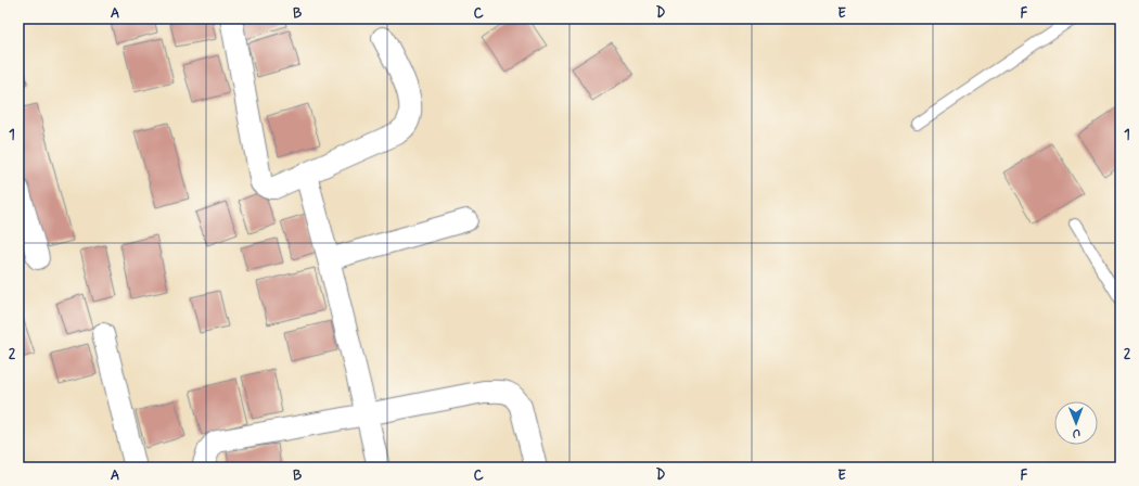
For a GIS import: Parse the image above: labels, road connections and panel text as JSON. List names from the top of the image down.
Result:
{
  "north": "bottom",
  "grid": {
    "columns": [
      "A",
      "B",
      "C",
      "D",
      "E",
      "F"
    ],
    "rows": ["1", "2"]
  }
}
